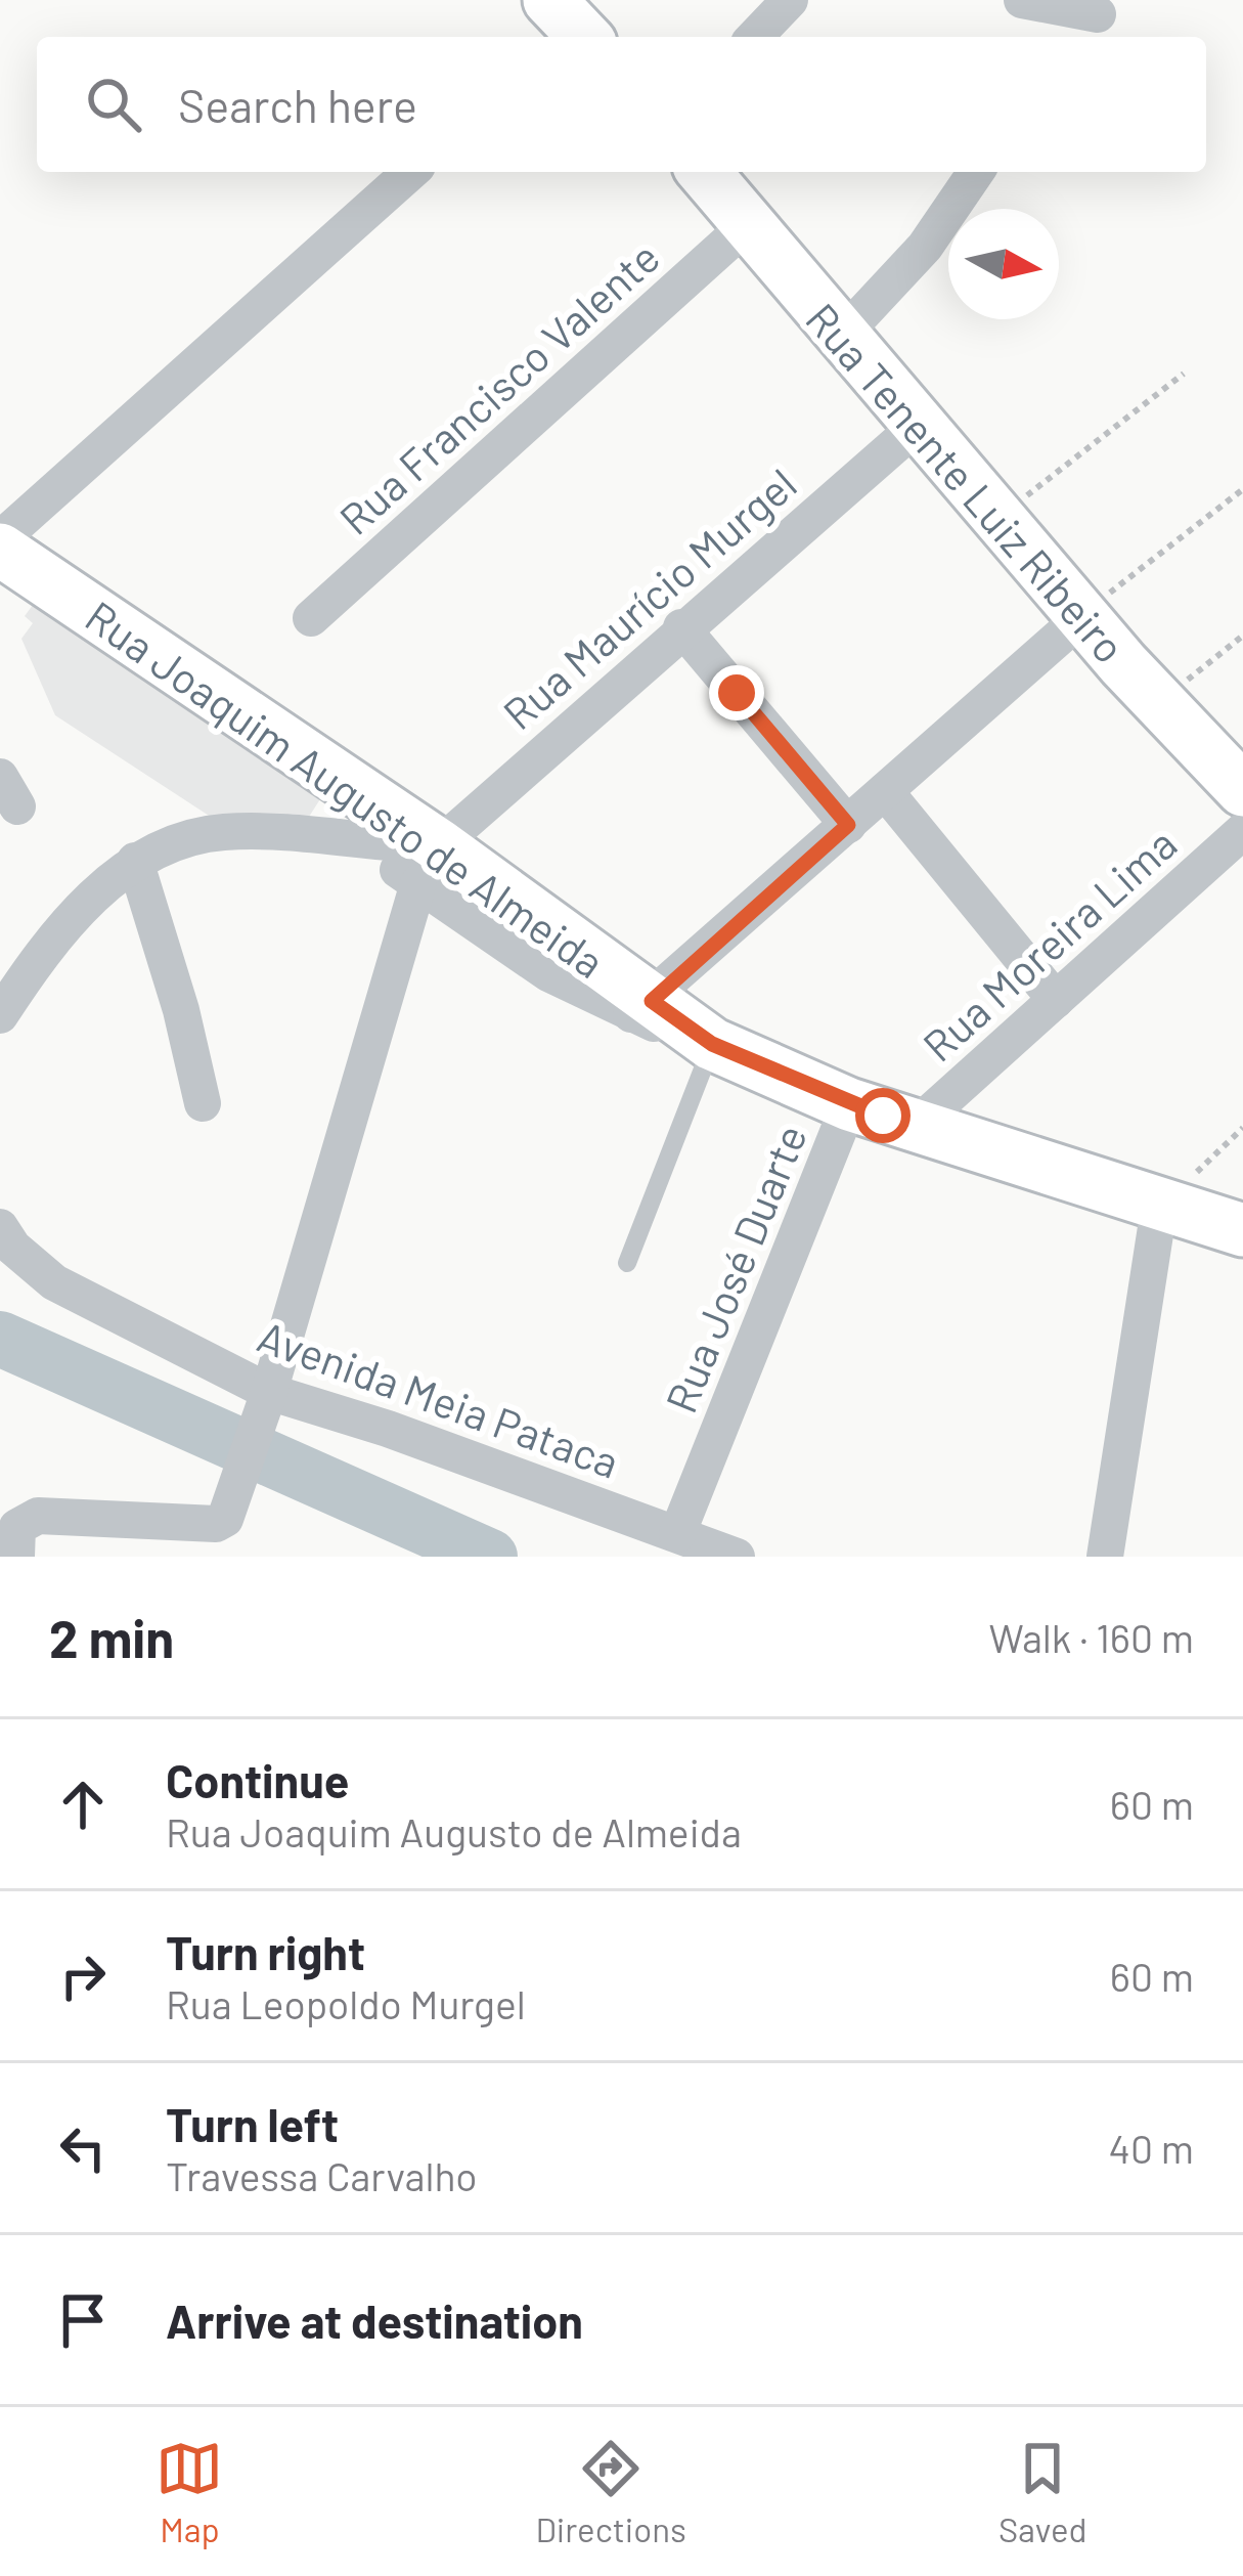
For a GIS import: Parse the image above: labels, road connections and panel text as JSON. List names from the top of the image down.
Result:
{
  "streets": {
    "main road": ["Rua Tenente Luiz Ribeiro", "Rua Joaquim Augusto de Almeida"],
    "street": [
      "Rua Francisco Valente",
      "Rua Maurício Murgel",
      "Rua Moreira Lima",
      "Rua José Duarte",
      "Avenida Meia Pataca"
    ]
  },
  "crossings": [
    ["Rua Francisco Valente", "Rua Tenente Luiz Ribeiro"],
    ["Rua Tenente Luiz Ribeiro", "Rua Maurício Murgel"],
    ["Rua Maurício Murgel", "Rua Joaquim Augusto de Almeida"],
    ["Rua Joaquim Augusto de Almeida", "Rua Moreira Lima"],
    ["Rua Joaquim Augusto de Almeida", "Rua José Duarte"],
    ["Rua José Duarte", "Avenida Meia Pataca"]
  ],
  "north": "right",
  "page": {
    "search": "Search here",
    "heading": ["2 min", "Walk · 160 m"],
    "list": [
      ["Continue", "Rua Joaquim Augusto de Almeida", "60 m"],
      ["Turn right", "Rua Leopoldo Murgel", "60 m"],
      ["Turn left", "Travessa Carvalho", "40 m"],
      "Arrive at destination"
    ],
    "nav": ["Map", "Directions", "Saved"]
  }
}
